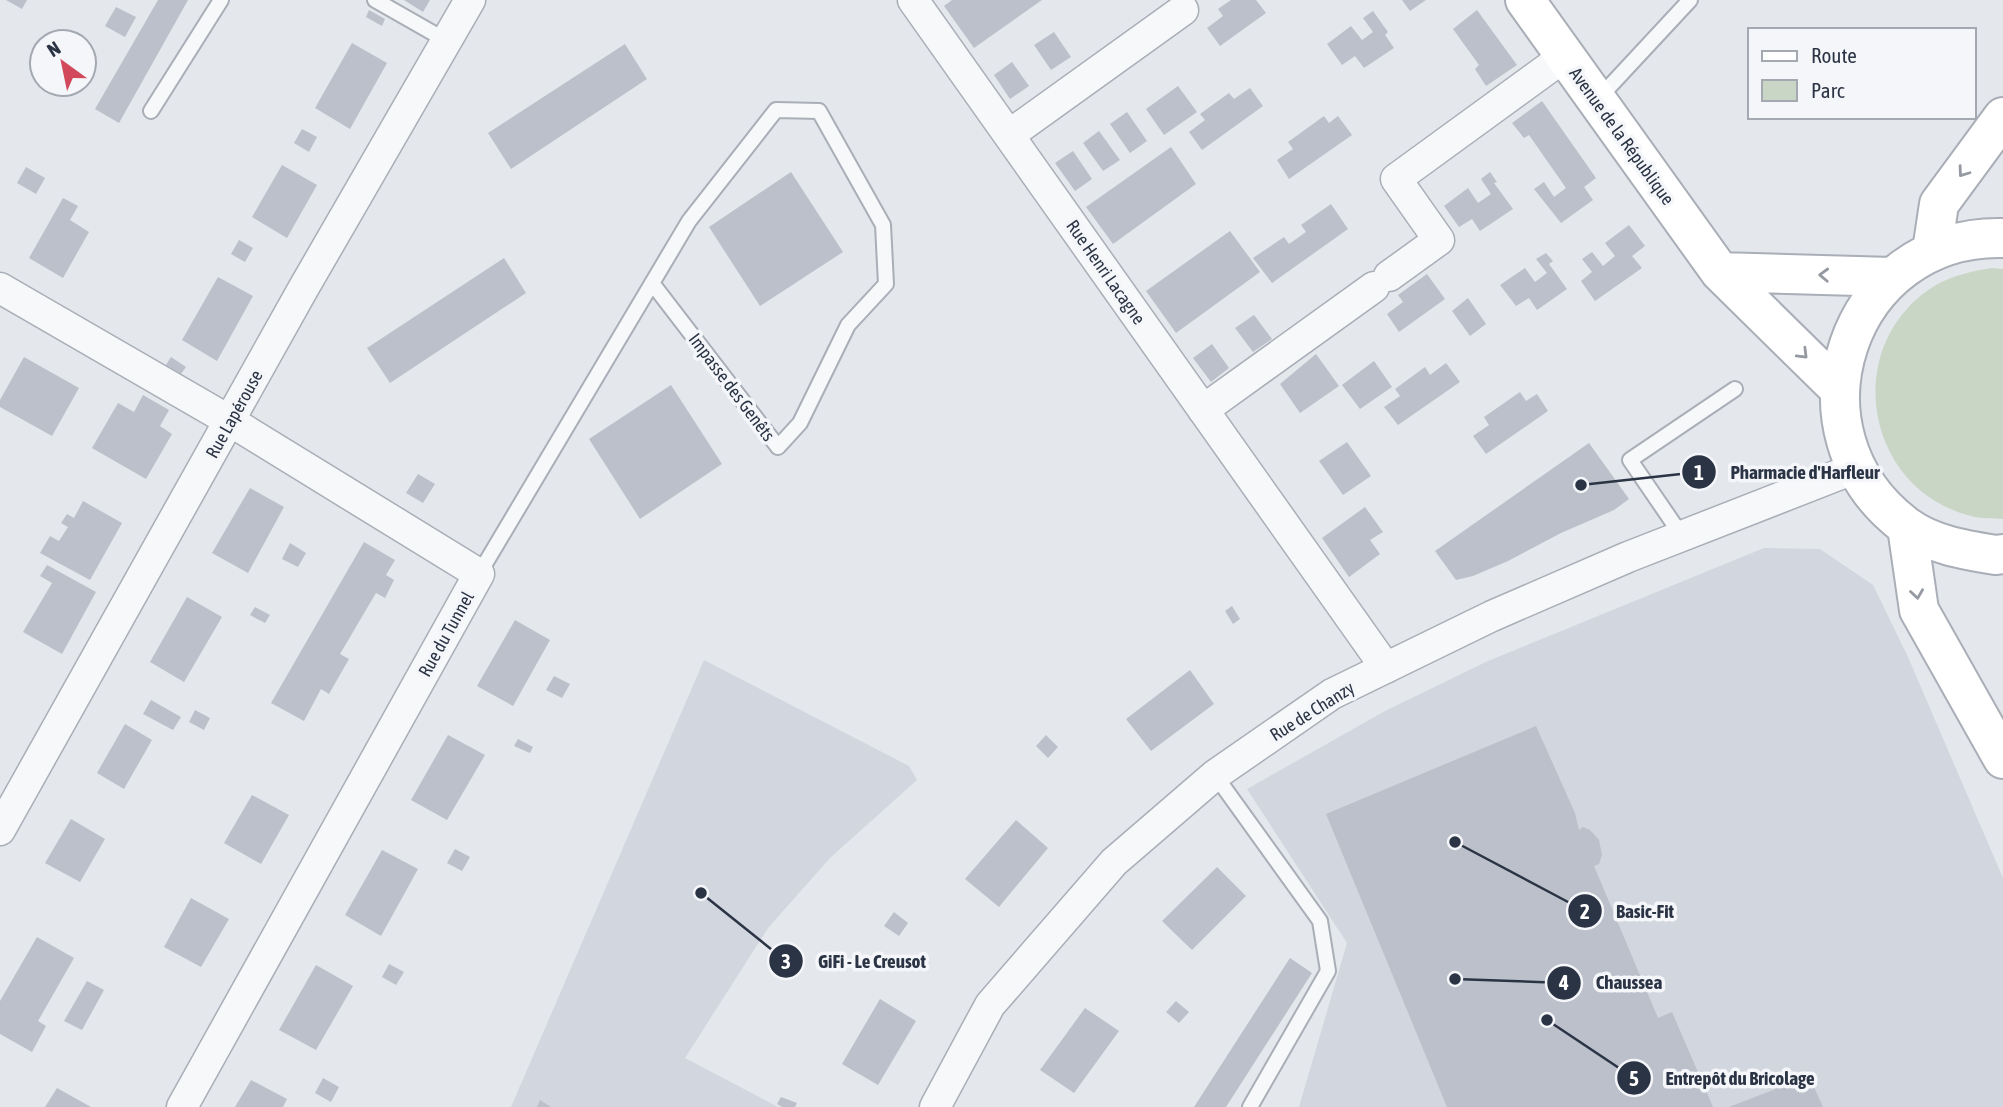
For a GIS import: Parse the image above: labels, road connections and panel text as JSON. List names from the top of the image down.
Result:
{
  "streets": {
    "street": [
      "Avenue de la République",
      "Rue Henri Lacagne",
      "Rue Lapérouse",
      "Rue du Tunnel",
      "Rue de Chanzy"
    ],
    "lane": ["Impasse des Genêts"]
  },
  "crossings": [
    ["Rue Henri Lacagne", "Rue de Chanzy"],
    ["Impasse des Genêts", "Rue du Tunnel"],
    ["Rue Lapérouse", "Rue du Tunnel"]
  ],
  "places": [
    "Pharmacie d'Harfleur",
    "Basic-Fit",
    "GiFi - Le Creusot",
    "Chaussea",
    "Entrepôt du Bricolage"
  ],
  "legend": ["Route", "Parc"],
  "north": "top left"
}
